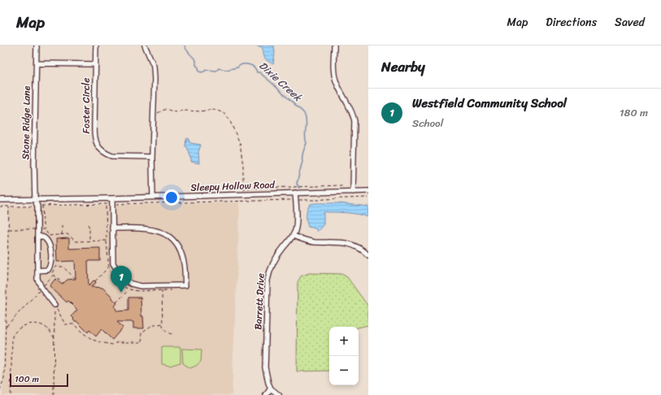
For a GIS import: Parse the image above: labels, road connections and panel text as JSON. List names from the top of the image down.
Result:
{
  "streets": {
    "street": [
      "Foster Circle",
      "Stone Ridge Lane",
      "Sleepy Hollow Road",
      "Barrett Drive"
    ]
  },
  "crossings": [
    ["Stone Ridge Lane", "Sleepy Hollow Road"],
    ["Sleepy Hollow Road", "Barrett Drive"]
  ],
  "water": ["Dixie Creek"],
  "scale_bar": "100 m",
  "page": {
    "header": "Map",
    "nav": ["Map", "Directions", "Saved"],
    "heading": "Nearby",
    "list": [
      {
        "mark": "1",
        "name": "Westfield Community School",
        "note": "School",
        "value": "180 m"
      }
    ],
    "pins": "1",
    "map_buttons": ["+", "−"],
    "scale": "100 m"
  }
}
